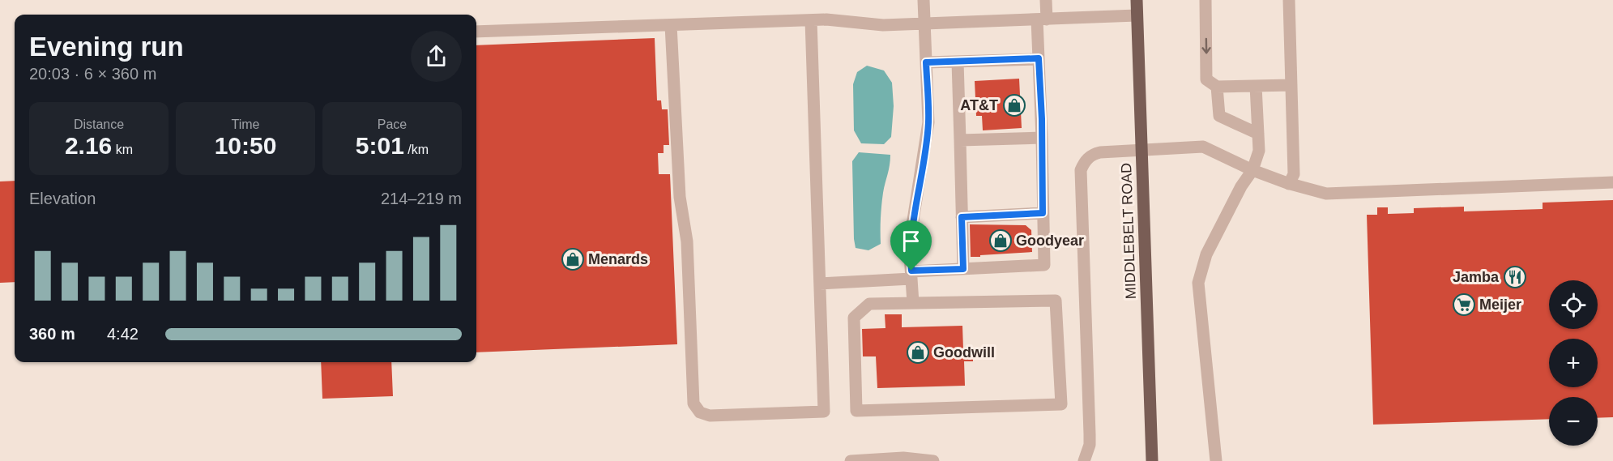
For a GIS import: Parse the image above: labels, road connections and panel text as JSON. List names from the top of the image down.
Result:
{
  "streets": {
    "main road": ["MIDDLEBELT ROAD"]
  },
  "places": {
    "shop": [
      "AT&T",
      "Goodyear",
      "Menards",
      "Goodwill"
    ],
    "restaurant": ["Jamba"],
    "supermarket": ["Meijer"]
  },
  "page": {
    "heading": ["Evening run", "20:03 · 6 × 360 m"],
    "stats": [
      ["Distance", "2.16 km"],
      ["Time", "10:50"],
      ["Pace", "5:01 /km"]
    ],
    "chart": ["Elevation", "214–219 m"],
    "map_buttons": ["+", "−"],
    "list": [
      {
        "name": "360 m",
        "note": "4:42"
      }
    ]
  }
}
